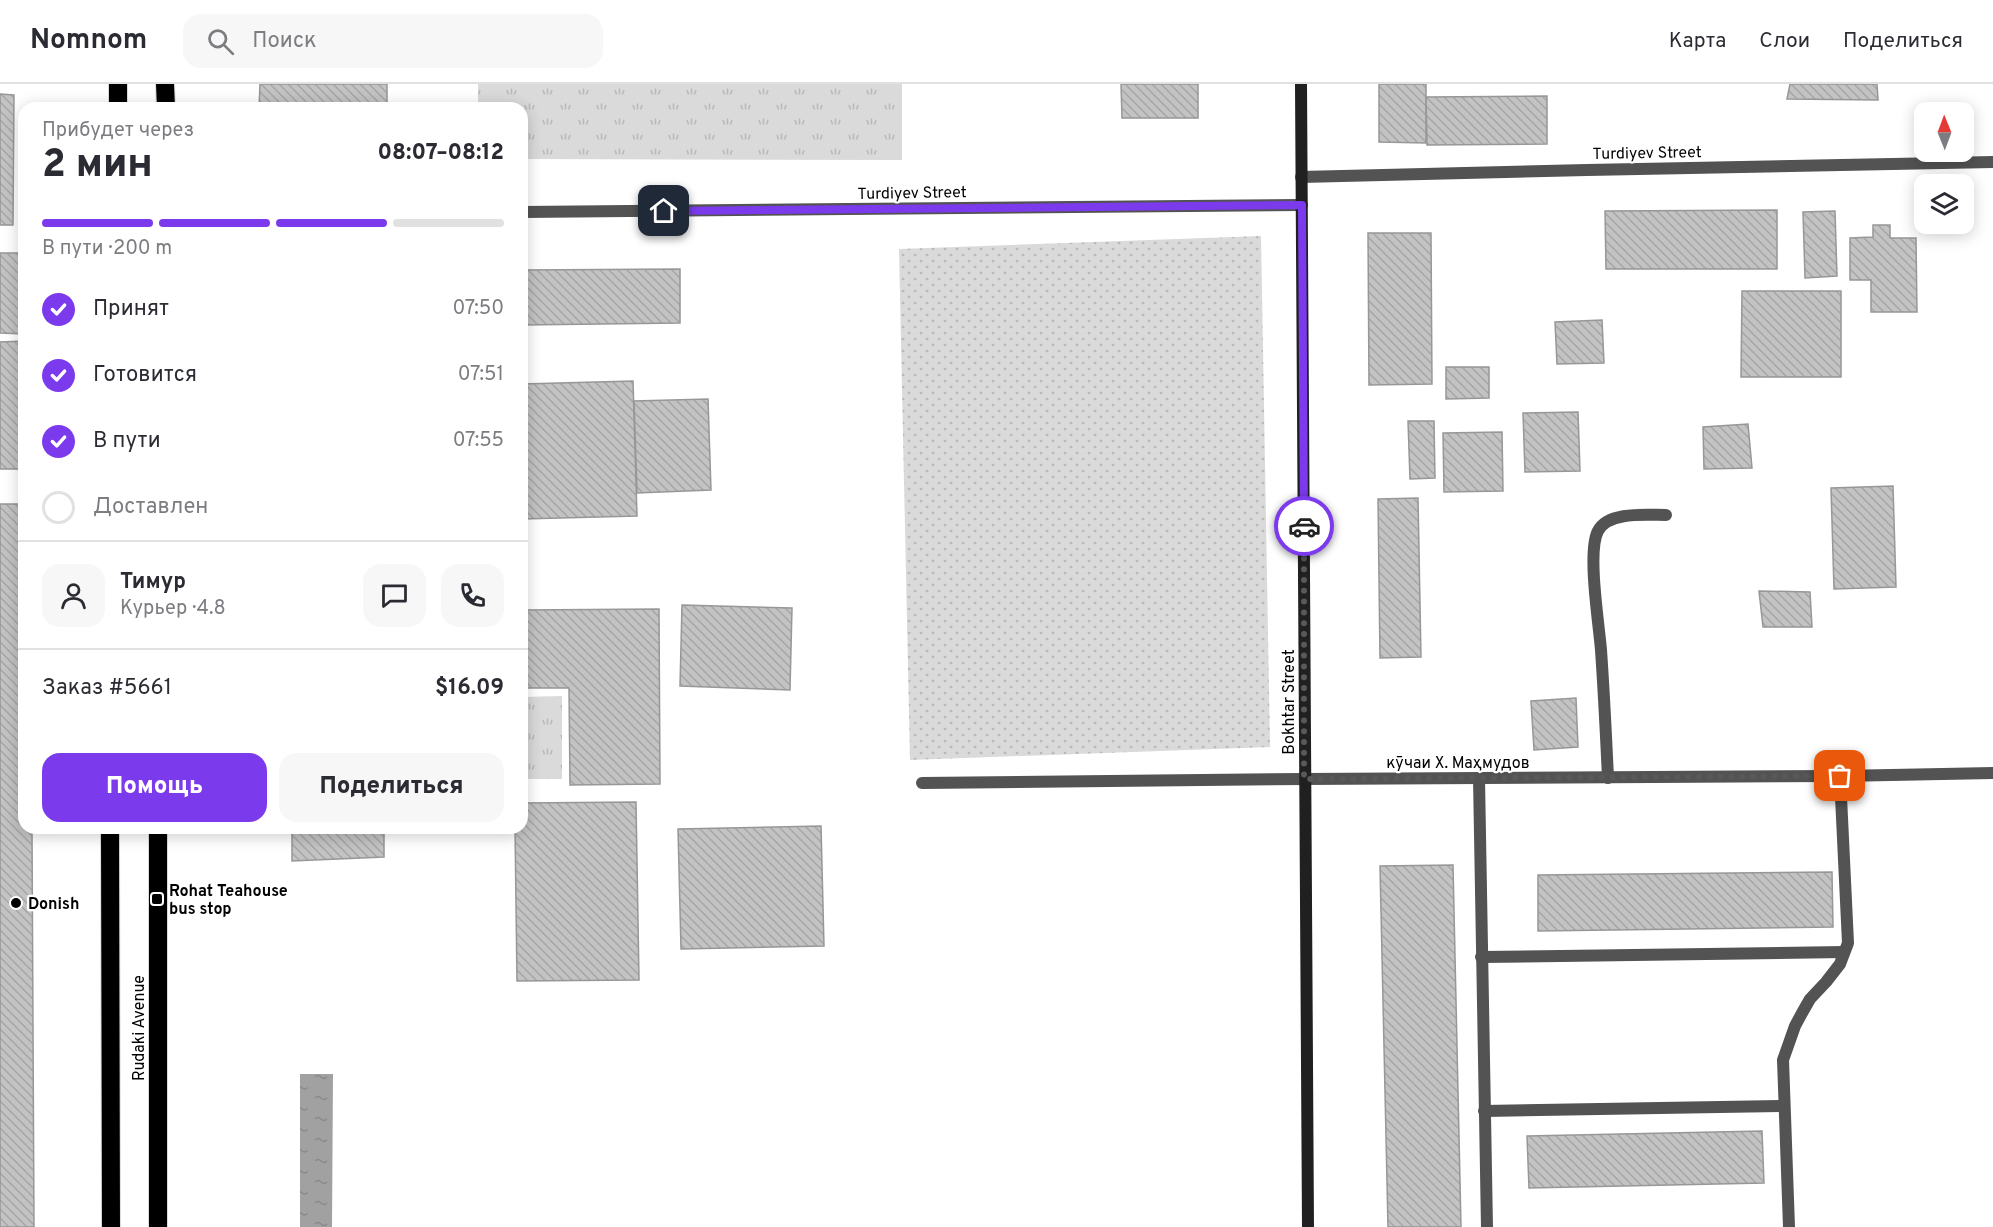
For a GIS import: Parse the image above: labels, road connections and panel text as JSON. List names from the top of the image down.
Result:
{
  "streets": {
    "highway": ["Rudaki Avenue"],
    "street": ["Turdiyev Street", "Bokhtar Street", "кӯчаи Х. Маҳмудов"]
  },
  "crossings": [
    ["Turdiyev Street", "Bokhtar Street"],
    ["Bokhtar Street", "кӯчаи Х. Маҳмудов"]
  ],
  "places": {
    "transit": ["Rohat Teahouse bus stop"],
    "other": ["Donish"]
  },
  "north": "top",
  "page": {
    "header": "Nomnom",
    "search": "Поиск",
    "nav": ["Карта", "Слои", "Поделиться"],
    "heading": ["2 мин", "Прибудет через", "08:07–08:12"],
    "panel": [
      "Тимур",
      "Курьер · 4.8",
      "Заказ #5661",
      "$16.09"
    ],
    "bar": "В пути · 200 m",
    "list": [
      ["Принят", "07:50"],
      ["Готовится", "07:51"],
      ["В пути", "07:55"],
      "Доставлен"
    ],
    "buttons": ["Помощь", "Поделиться"]
  }
}
